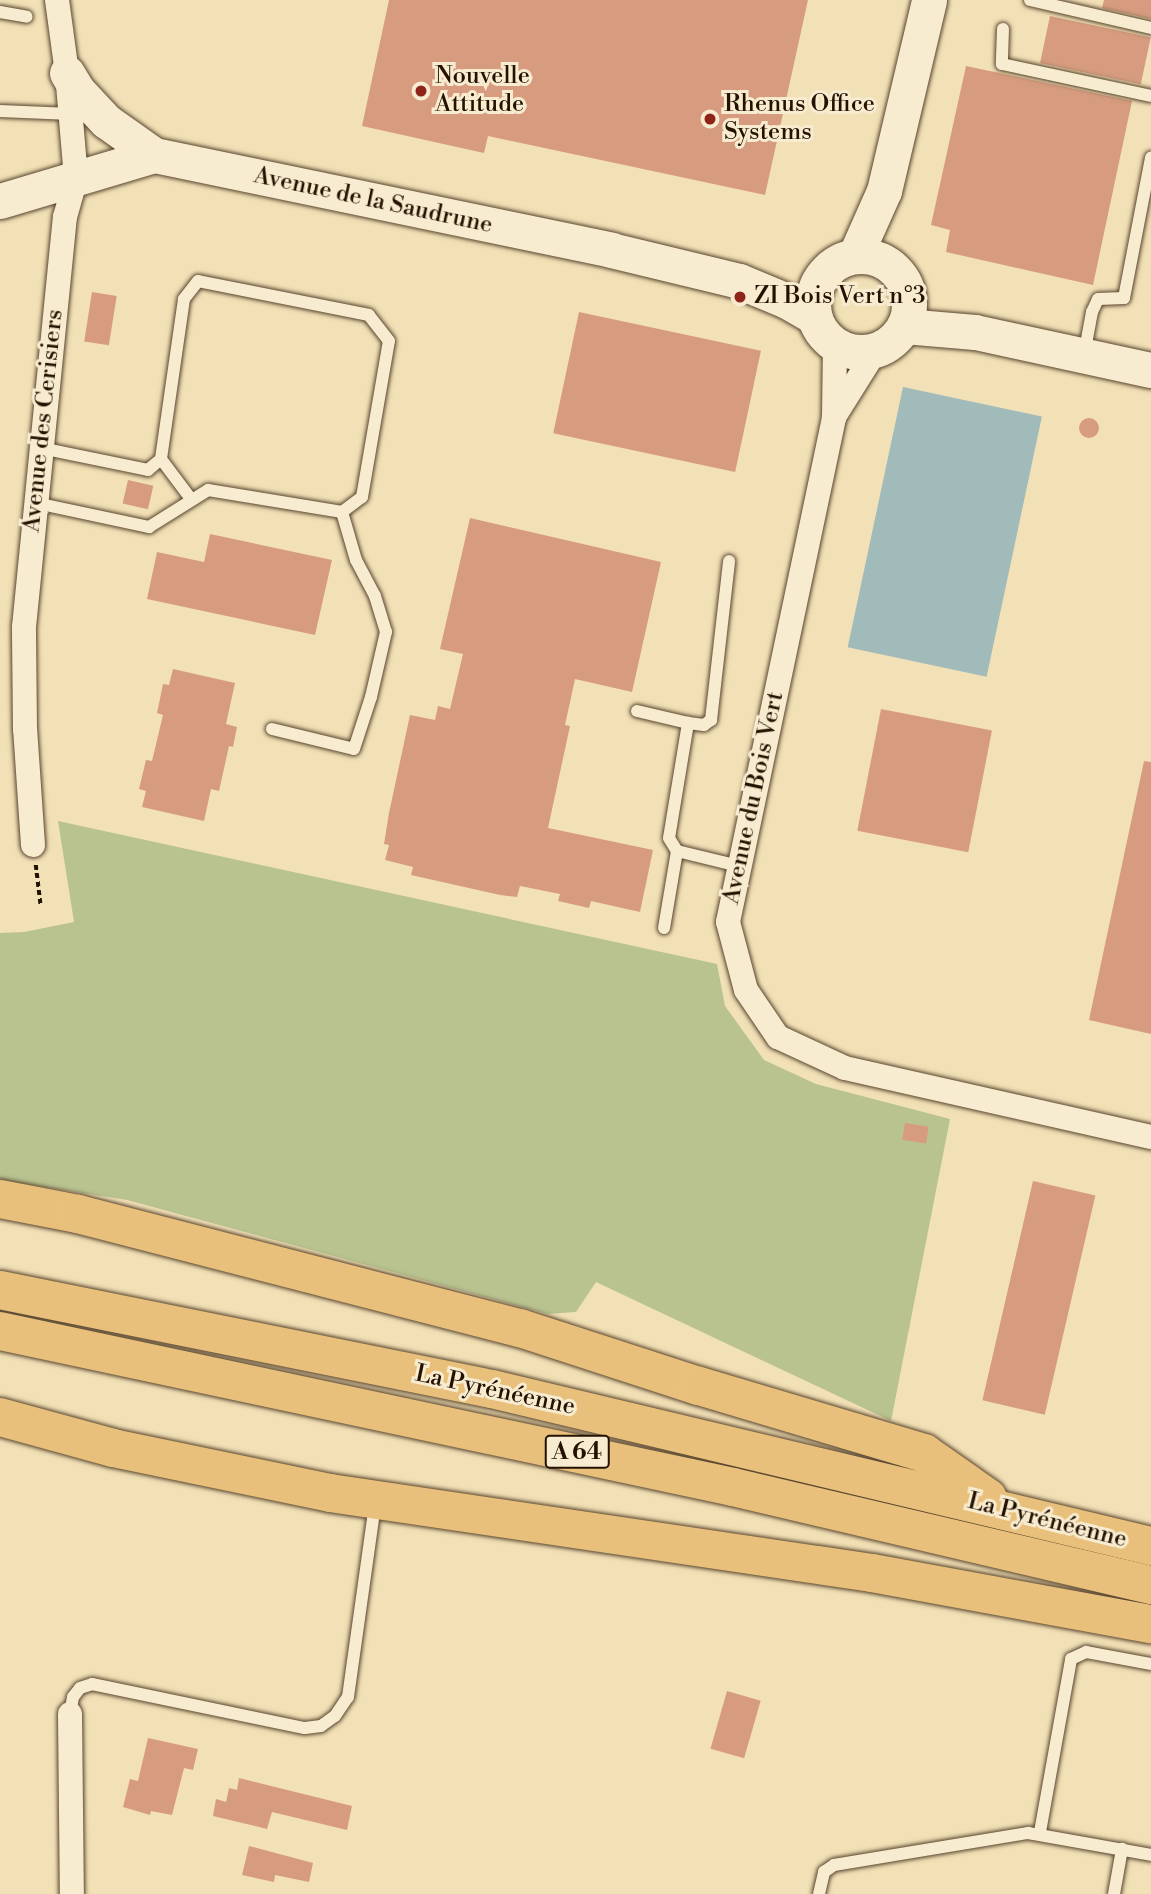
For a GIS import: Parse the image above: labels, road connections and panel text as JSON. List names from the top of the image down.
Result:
{
  "streets": {
    "highway": ["La Pyrénéenne", "A 64"],
    "street": ["Avenue de la Saudrune", "Avenue des Cerisiers", "Avenue du Bois Vert"]
  },
  "crossings": [
    ["Avenue de la Saudrune", "Avenue des Cerisiers"],
    ["Avenue de la Saudrune", "Avenue du Bois Vert"]
  ],
  "places": ["Nouvelle Attitude", "Rhenus Office Systems", "ZI Bois Vert n°3"]
}
